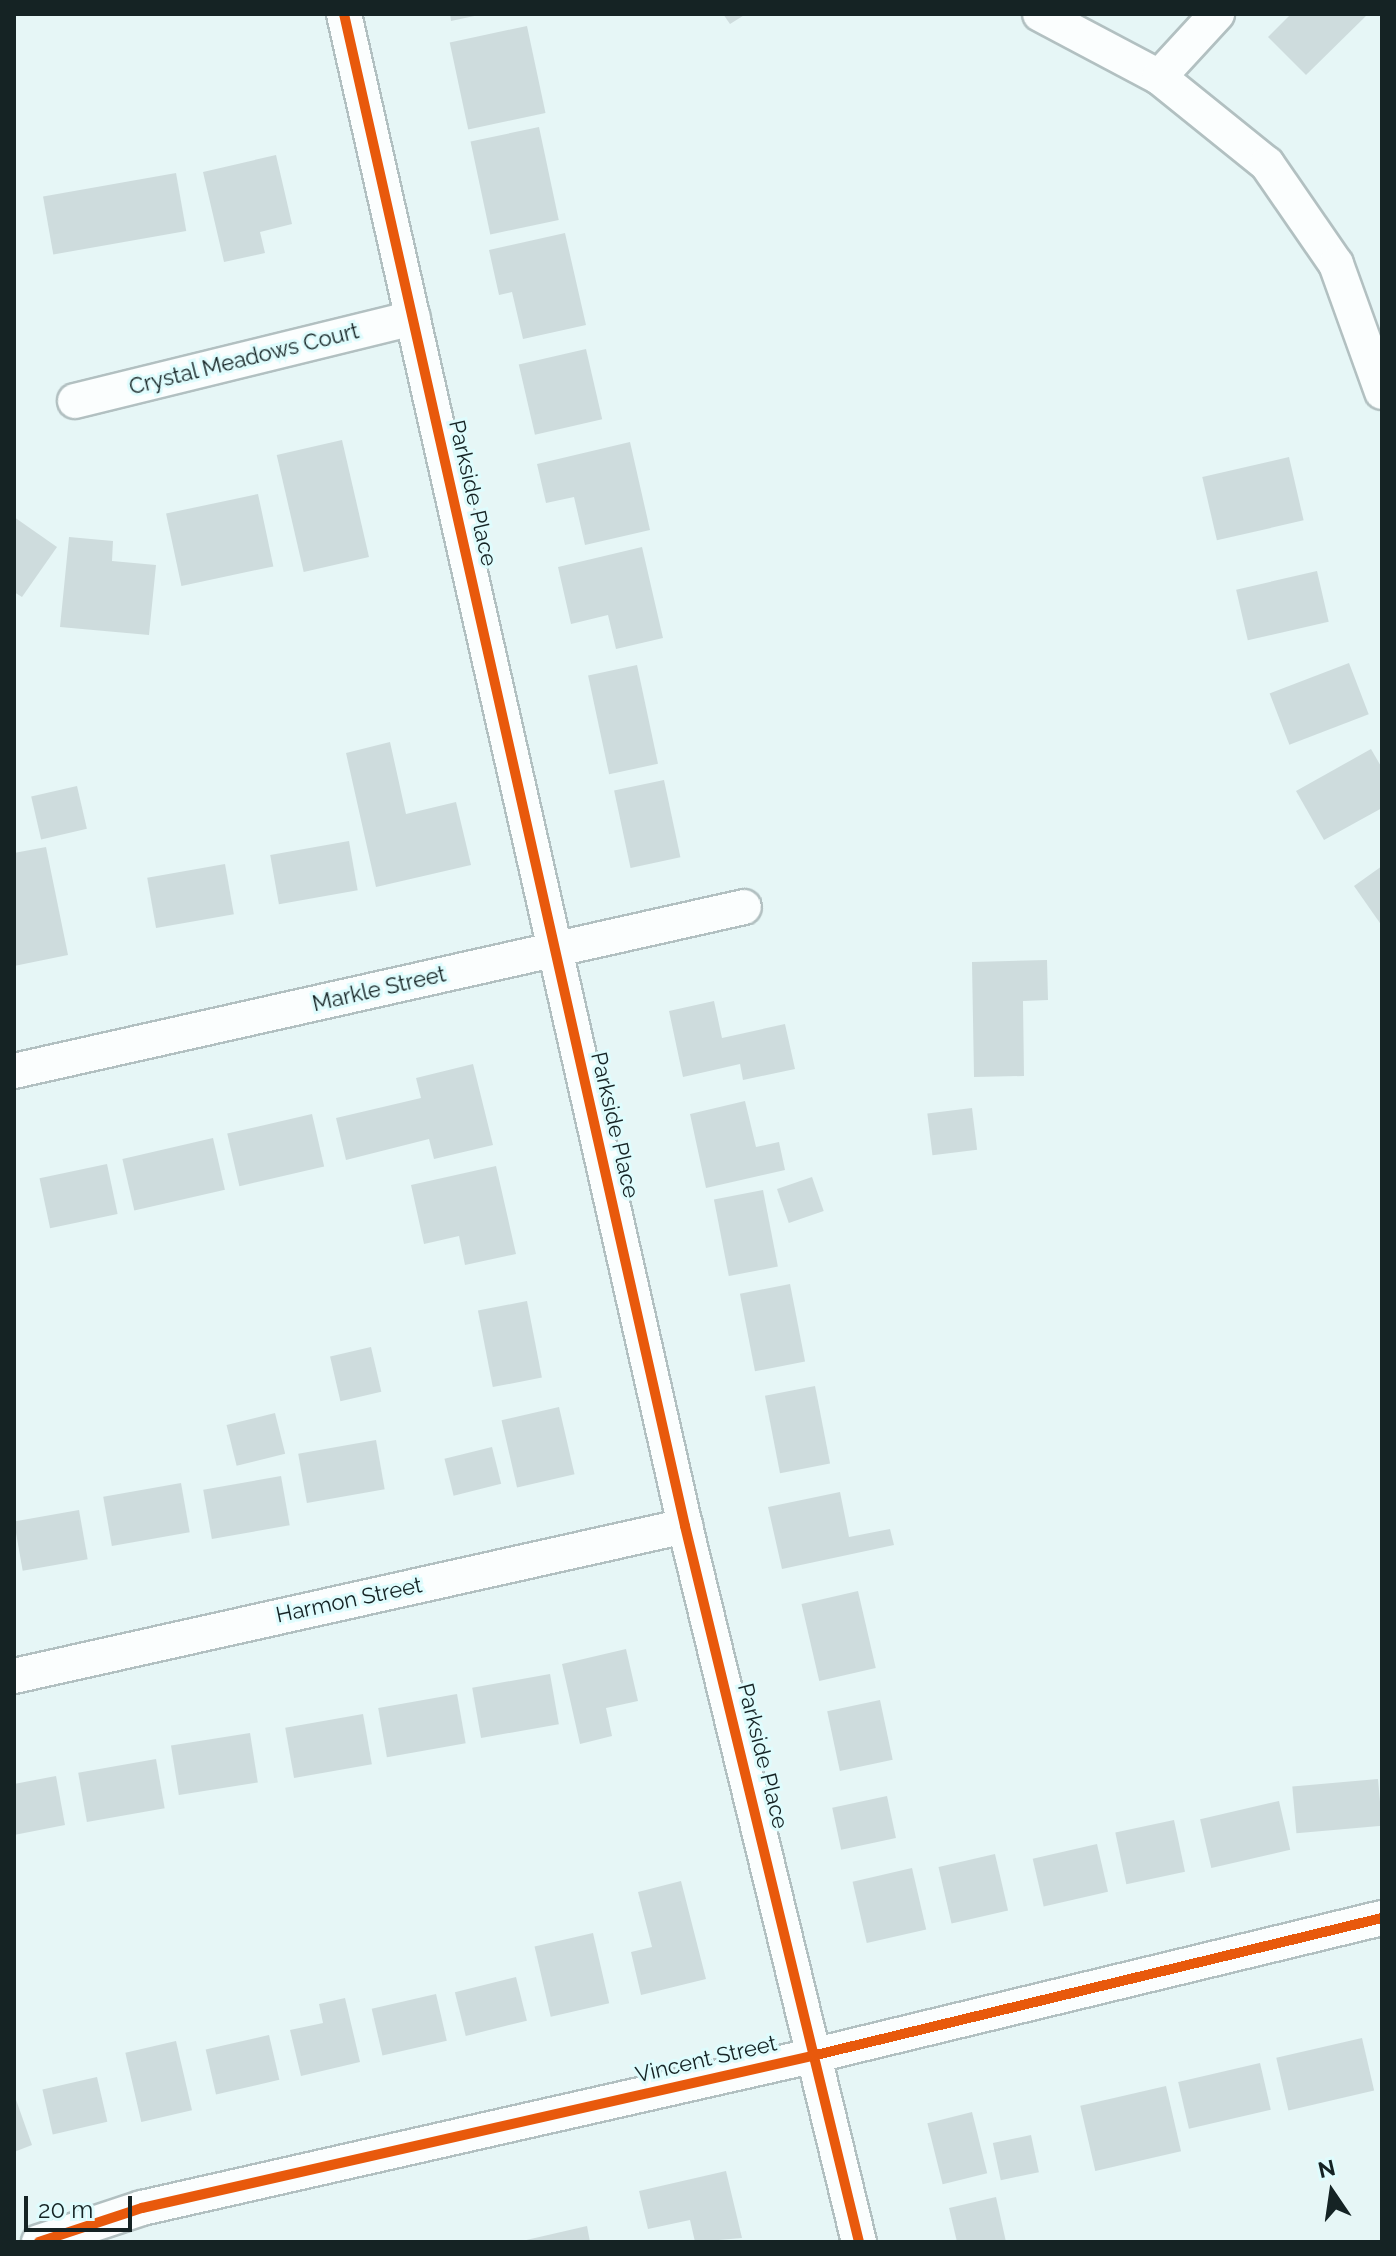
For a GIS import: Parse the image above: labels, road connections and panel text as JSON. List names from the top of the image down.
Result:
{
  "streets": {
    "street": [
      "Crystal Meadows Court",
      "Parkside Place",
      "Markle Street",
      "Harmon Street",
      "Vincent Street"
    ]
  },
  "crossings": [
    ["Crystal Meadows Court", "Parkside Place"],
    ["Parkside Place", "Markle Street"],
    ["Parkside Place", "Harmon Street"],
    ["Parkside Place", "Vincent Street"]
  ],
  "scale_bar": "20 m",
  "north": "top"
}
